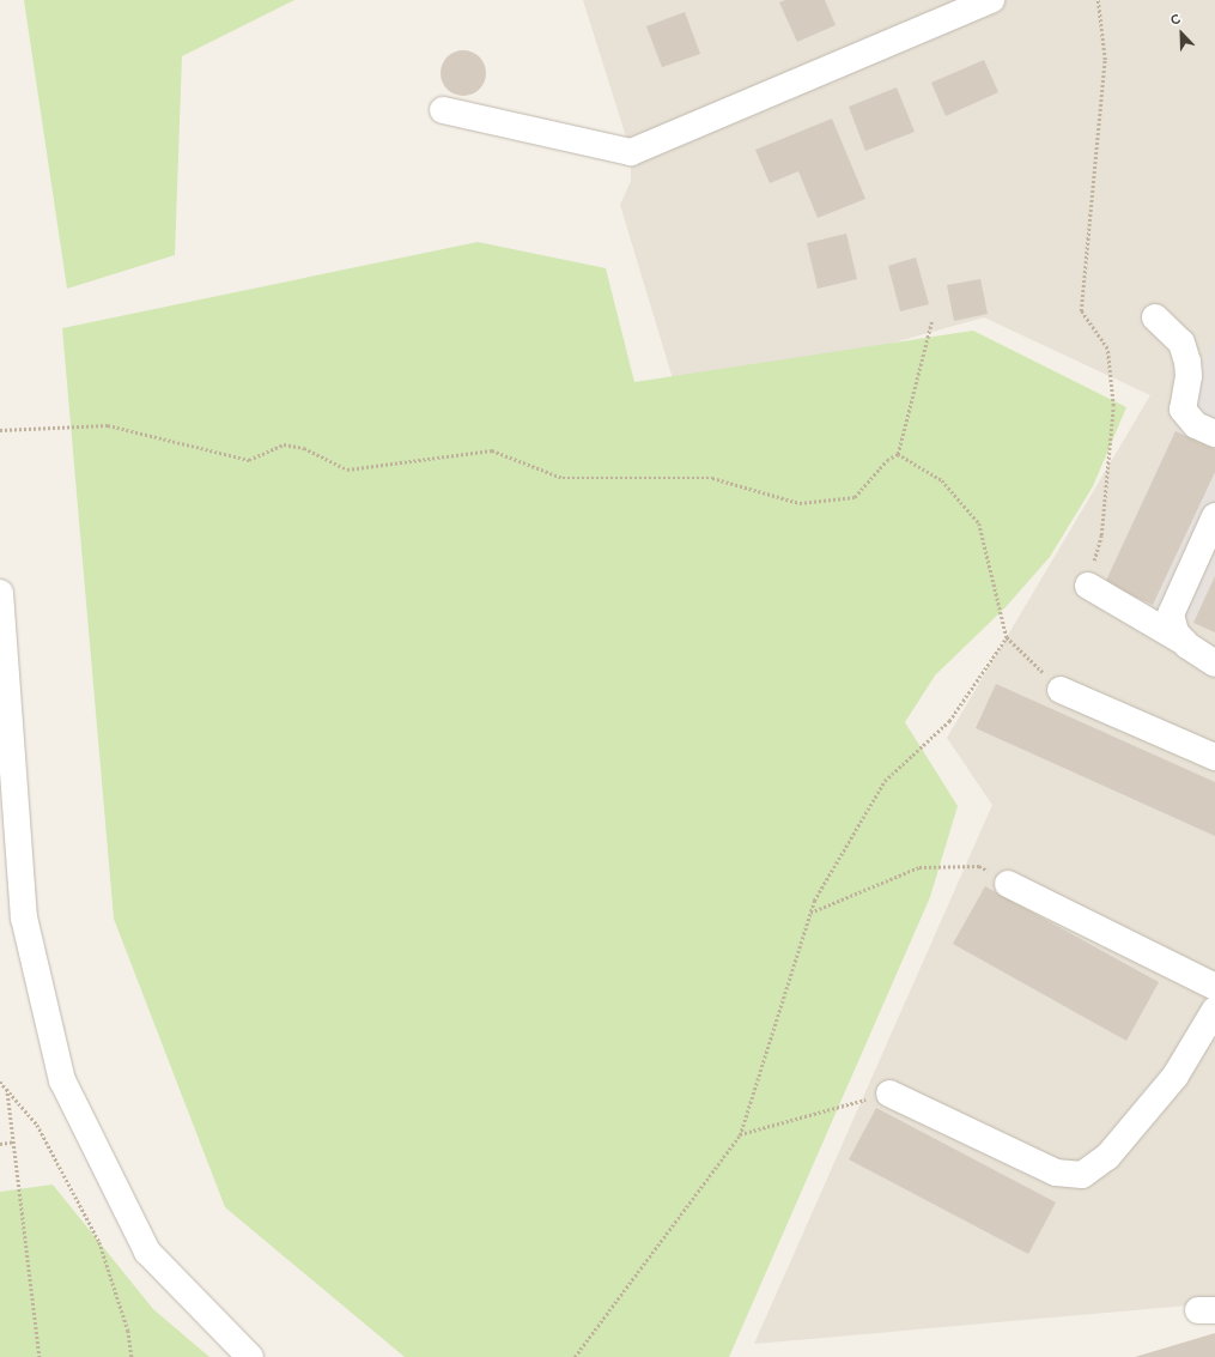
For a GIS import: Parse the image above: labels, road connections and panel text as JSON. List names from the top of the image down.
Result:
{
  "north": "top left"
}
